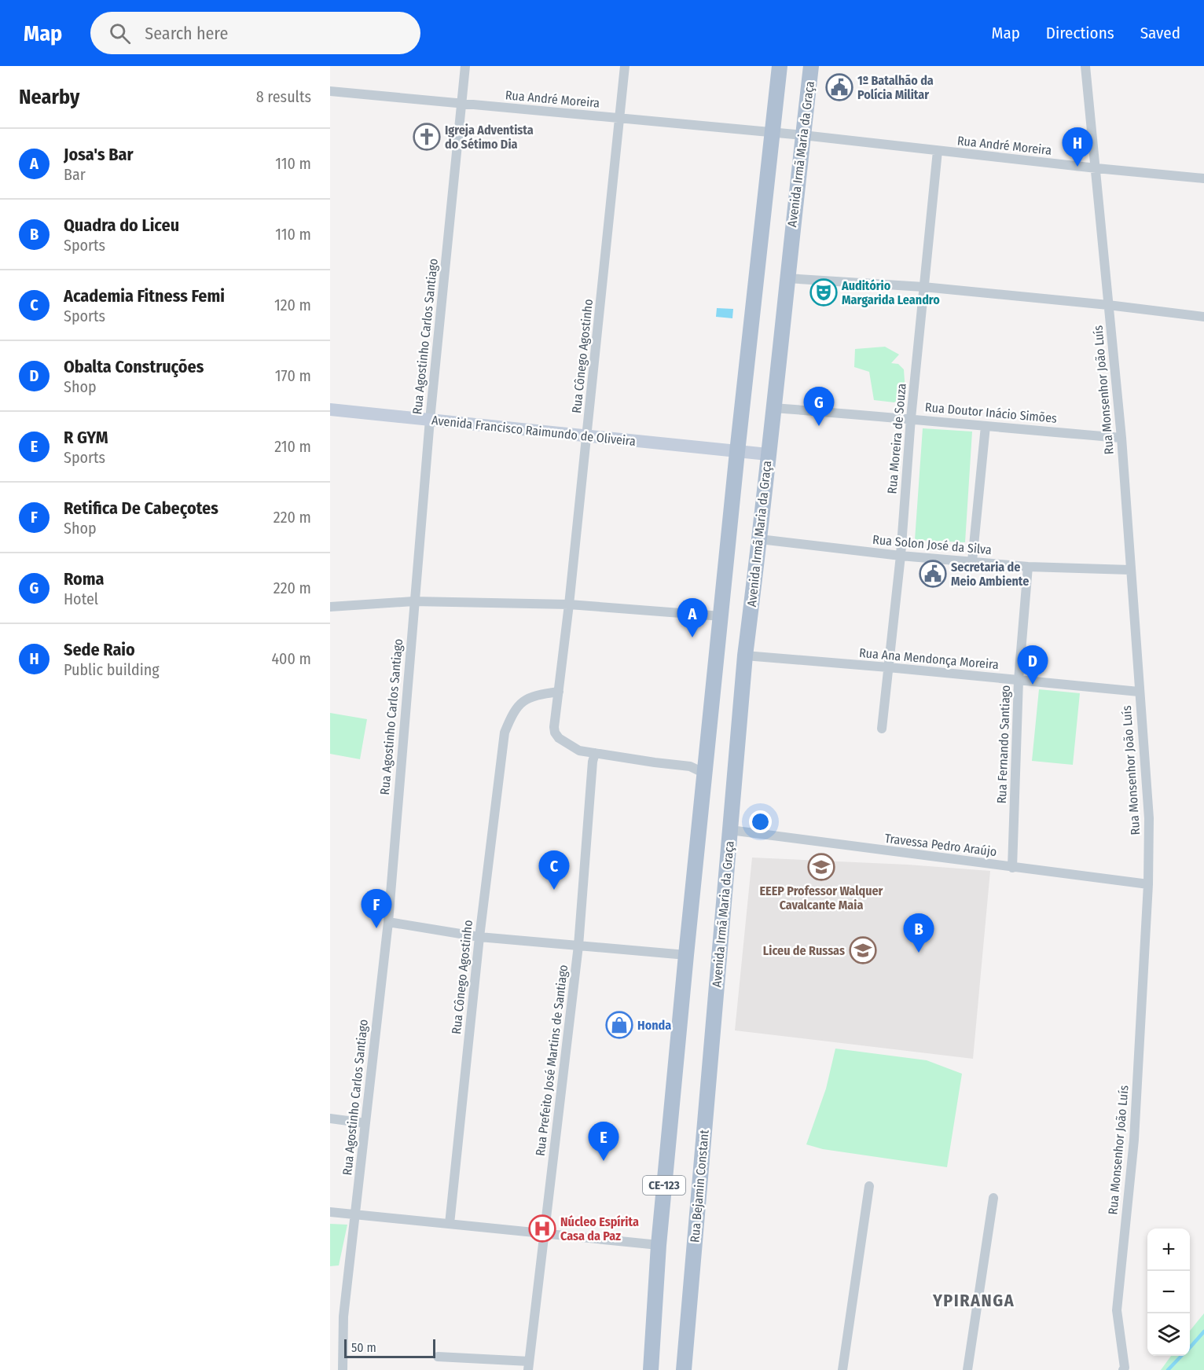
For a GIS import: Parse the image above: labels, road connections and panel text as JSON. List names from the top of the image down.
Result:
{
  "streets": {
    "main road": ["Avenida Irmã Maria da Graça", "CE-123", "Rua Bejamin Constant"],
    "street": [
      "Rua André Moreira",
      "Rua Agostinho Carlos Santiago",
      "Rua Cônego Agostinho",
      "Rua Monsenhor João Luís",
      "Rua Doutor Inácio Simões",
      "Avenida Francisco Raimundo de Oliveira",
      "Rua Moreira de Souza",
      "Rua Solon José da Silva",
      "Rua Ana Mendonça Moreira",
      "Rua Fernando Santiago",
      "Travessa Pedro Araújo",
      "Rua Prefeito José Martins de Santiago"
    ]
  },
  "crossings": [
    ["Rua André Moreira", "Avenida Irmã Maria da Graça"],
    ["Rua André Moreira", "Rua Agostinho Carlos Santiago"],
    ["Rua André Moreira", "Rua Cônego Agostinho"],
    ["Rua André Moreira", "Rua Monsenhor João Luís"],
    ["Rua André Moreira", "Rua Moreira de Souza"],
    ["Avenida Irmã Maria da Graça", "Rua Doutor Inácio Simões"],
    ["Avenida Irmã Maria da Graça", "Avenida Francisco Raimundo de Oliveira"],
    ["Avenida Irmã Maria da Graça", "Rua Solon José da Silva"],
    ["Avenida Irmã Maria da Graça", "Rua Ana Mendonça Moreira"],
    ["Avenida Irmã Maria da Graça", "Travessa Pedro Araújo"],
    ["Avenida Irmã Maria da Graça", "Rua Bejamin Constant"],
    ["Rua Agostinho Carlos Santiago", "Avenida Francisco Raimundo de Oliveira"],
    ["Rua Cônego Agostinho", "Avenida Francisco Raimundo de Oliveira"],
    ["Rua Cônego Agostinho", "Rua Prefeito José Martins de Santiago"],
    ["Rua Monsenhor João Luís", "Rua Doutor Inácio Simões"],
    ["Rua Monsenhor João Luís", "Rua Solon José da Silva"],
    ["Rua Monsenhor João Luís", "Rua Ana Mendonça Moreira"],
    ["Rua Monsenhor João Luís", "Travessa Pedro Araújo"],
    ["Rua Doutor Inácio Simões", "Rua Moreira de Souza"],
    ["Rua Moreira de Souza", "Rua Solon José da Silva"],
    ["Rua Moreira de Souza", "Rua Ana Mendonça Moreira"],
    ["Rua Solon José da Silva", "Rua Fernando Santiago"],
    ["Rua Ana Mendonça Moreira", "Rua Fernando Santiago"],
    ["Rua Fernando Santiago", "Travessa Pedro Araújo"]
  ],
  "districts": ["YPIRANGA"],
  "places": {
    "public building": ["1º Batalhão da Polícia Militar", "Secretaria de Meio Ambiente"],
    "church": ["Igreja Adventista do Sétimo Dia"],
    "theatre": ["Auditório Margarida Leandro"],
    "school or university": ["EEEP Professor Walquer Cavalcante Maia", "Liceu de Russas"],
    "shop": ["Honda"],
    "hospital": ["Núcleo Espírita Casa da Paz"]
  },
  "scale_bar": "50 m",
  "page": {
    "header": "Map",
    "search": "Search here",
    "nav": ["Map", "Directions", "Saved"],
    "heading": ["Nearby", "8 results"],
    "list": [
      {
        "mark": "A",
        "name": "Josa's Bar",
        "note": "Bar",
        "value": "110 m"
      },
      {
        "mark": "B",
        "name": "Quadra do Liceu",
        "note": "Sports",
        "value": "110 m"
      },
      {
        "mark": "C",
        "name": "Academia Fitness Femi",
        "note": "Sports",
        "value": "120 m"
      },
      {
        "mark": "D",
        "name": "Obalta Construções",
        "note": "Shop",
        "value": "170 m"
      },
      {
        "mark": "E",
        "name": "R GYM",
        "note": "Sports",
        "value": "210 m"
      },
      {
        "mark": "F",
        "name": "Retifica De Cabeçotes",
        "note": "Shop",
        "value": "220 m"
      },
      {
        "mark": "G",
        "name": "Roma",
        "note": "Hotel",
        "value": "220 m"
      },
      {
        "mark": "H",
        "name": "Sede Raio",
        "note": "Public building",
        "value": "400 m"
      }
    ],
    "pins": [
      "H",
      "G",
      "A",
      "D",
      "C",
      "F",
      "B",
      "E"
    ],
    "map_buttons": ["+", "−"],
    "scale": "50 m"
  }
}
